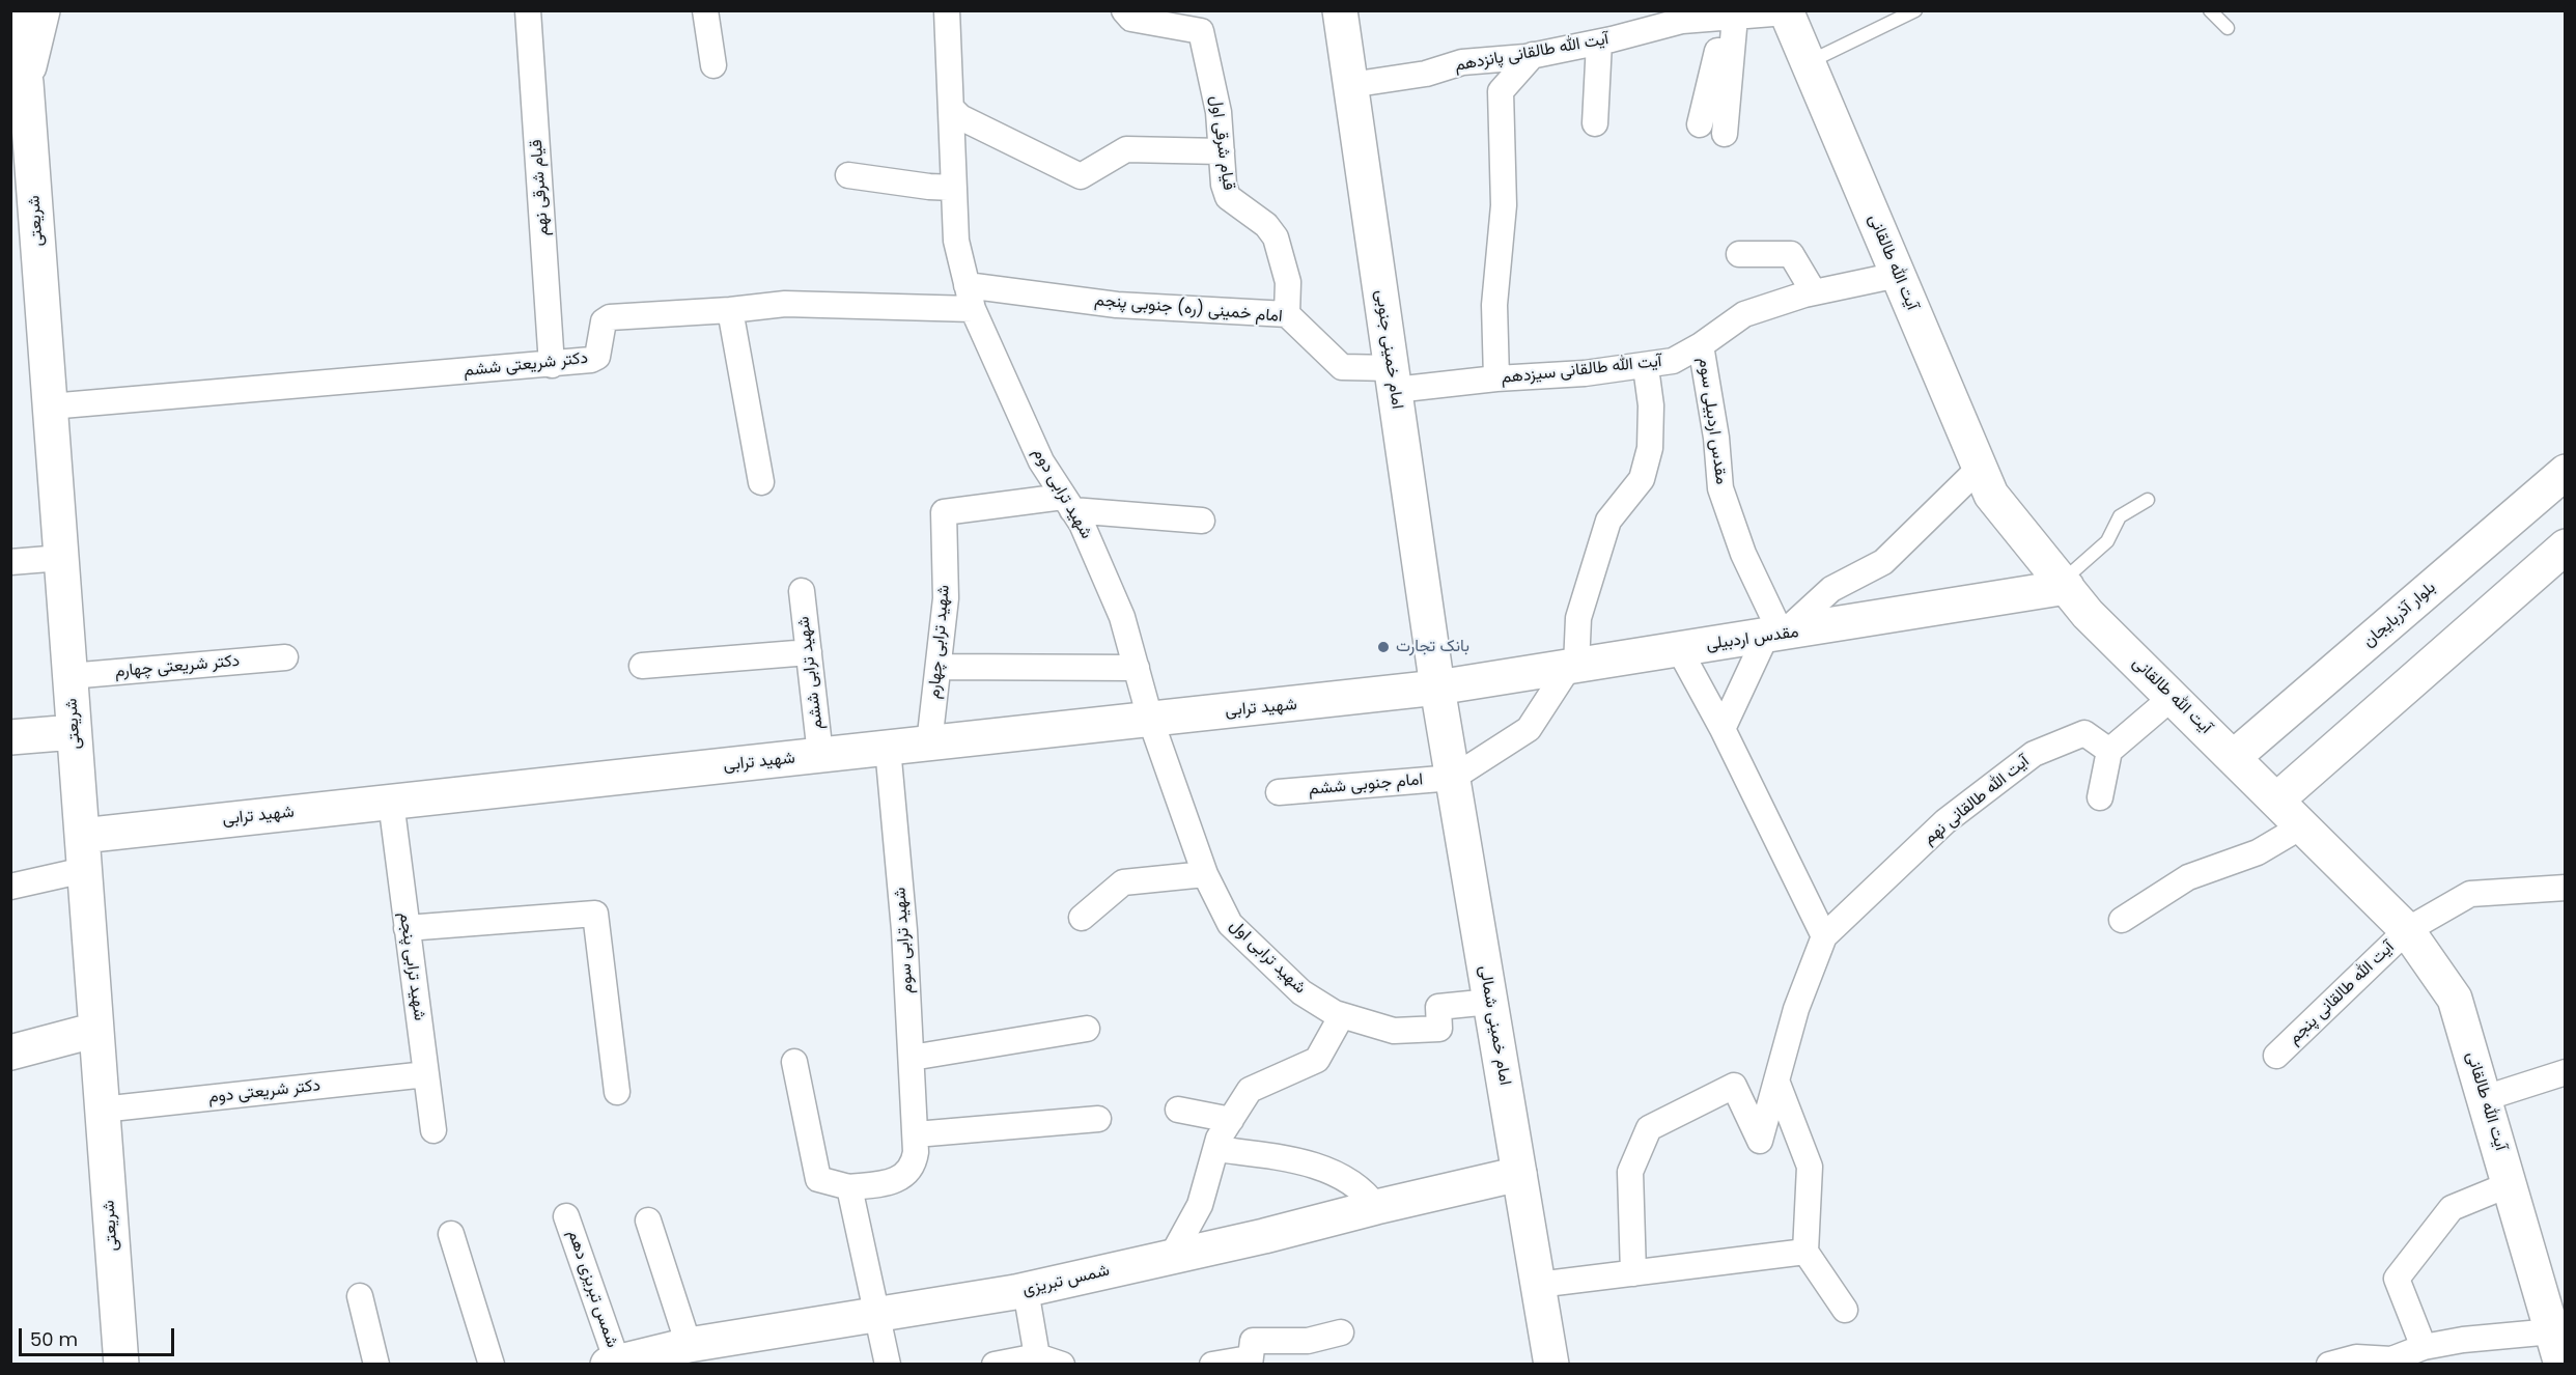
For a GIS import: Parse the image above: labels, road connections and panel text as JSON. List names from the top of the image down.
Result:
{
  "streets": {
    "main road": [
      "شریعتی",
      "آیت الله طالقانی",
      "امام خمینی جنوبی",
      "بلوار آذربایجان",
      "مقدس اردبیلی",
      "شهید ترابی",
      "امام خمینی شمالی",
      "شمس تبریزی"
    ],
    "street": [
      "آیت الله طالقانی پانزدهم",
      "قیام شرقی اول",
      "قیام شرقی نهم",
      "امام خمینی (ره) جنوبی پنجم",
      "دکتر شریعتی ششم",
      "آیت الله طالقانی سیزدهم",
      "مقدس اردبیلی سوم",
      "شهید ترابی دوم",
      "شهید ترابی چهارم",
      "دکتر شریعتی چهارم",
      "شهید ترابی ششم",
      "امام جنوبی ششم",
      "آیت الله طالقانی نهم",
      "شهید ترابی سوم",
      "شهید ترابی اول",
      "شهید ترابی پنجم",
      "آیت الله طالقانی پنجم",
      "دکتر شریعتی دوم",
      "شمس تبریزی دهم"
    ]
  },
  "crossings": [
    ["آیت الله طالقانی پانزدهم", "آیت الله طالقانی"],
    ["آیت الله طالقانی پانزدهم", "امام خمینی جنوبی"],
    ["قیام شرقی اول", "امام خمینی (ره) جنوبی پنجم"],
    ["قیام شرقی نهم", "دکتر شریعتی ششم"],
    ["شریعتی", "دکتر شریعتی ششم"],
    ["شریعتی", "دکتر شریعتی چهارم"],
    ["شریعتی", "شهید ترابی"],
    ["شریعتی", "دکتر شریعتی دوم"],
    ["آیت الله طالقانی", "آیت الله طالقانی سیزدهم"],
    ["آیت الله طالقانی", "بلوار آذربایجان"],
    ["آیت الله طالقانی", "مقدس اردبیلی"],
    ["آیت الله طالقانی", "آیت الله طالقانی پنجم"],
    ["امام خمینی (ره) جنوبی پنجم", "امام خمینی جنوبی"],
    ["امام خمینی (ره) جنوبی پنجم", "دکتر شریعتی ششم"],
    ["امام خمینی (ره) جنوبی پنجم", "آیت الله طالقانی سیزدهم"],
    ["امام خمینی (ره) جنوبی پنجم", "شهید ترابی دوم"],
    ["امام خمینی جنوبی", "آیت الله طالقانی سیزدهم"],
    ["امام خمینی جنوبی", "مقدس اردبیلی"],
    ["امام خمینی جنوبی", "شهید ترابی"],
    ["امام خمینی جنوبی", "امام خمینی شمالی"],
    ["دکتر شریعتی ششم", "شهید ترابی دوم"],
    ["آیت الله طالقانی سیزدهم", "مقدس اردبیلی سوم"],
    ["مقدس اردبیلی سوم", "مقدس اردبیلی"],
    ["شهید ترابی دوم", "شهید ترابی چهارم"],
    ["شهید ترابی دوم", "شهید ترابی"],
    ["شهید ترابی دوم", "شهید ترابی اول"],
    ["مقدس اردبیلی", "شهید ترابی"],
    ["مقدس اردبیلی", "امام خمینی شمالی"],
    ["شهید ترابی چهارم", "شهید ترابی"],
    ["شهید ترابی ششم", "شهید ترابی"],
    ["شهید ترابی", "شهید ترابی سوم"],
    ["شهید ترابی", "شهید ترابی اول"],
    ["شهید ترابی", "شهید ترابی پنجم"],
    ["شهید ترابی", "امام خمینی شمالی"],
    ["امام جنوبی ششم", "امام خمینی شمالی"],
    ["شهید ترابی اول", "امام خمینی شمالی"],
    ["شهید ترابی پنجم", "دکتر شریعتی دوم"],
    ["امام خمینی شمالی", "شمس تبریزی"],
    ["شمس تبریزی", "شمس تبریزی دهم"]
  ],
  "places": ["بانک تجارت"],
  "scale_bar": "50 m"
}
